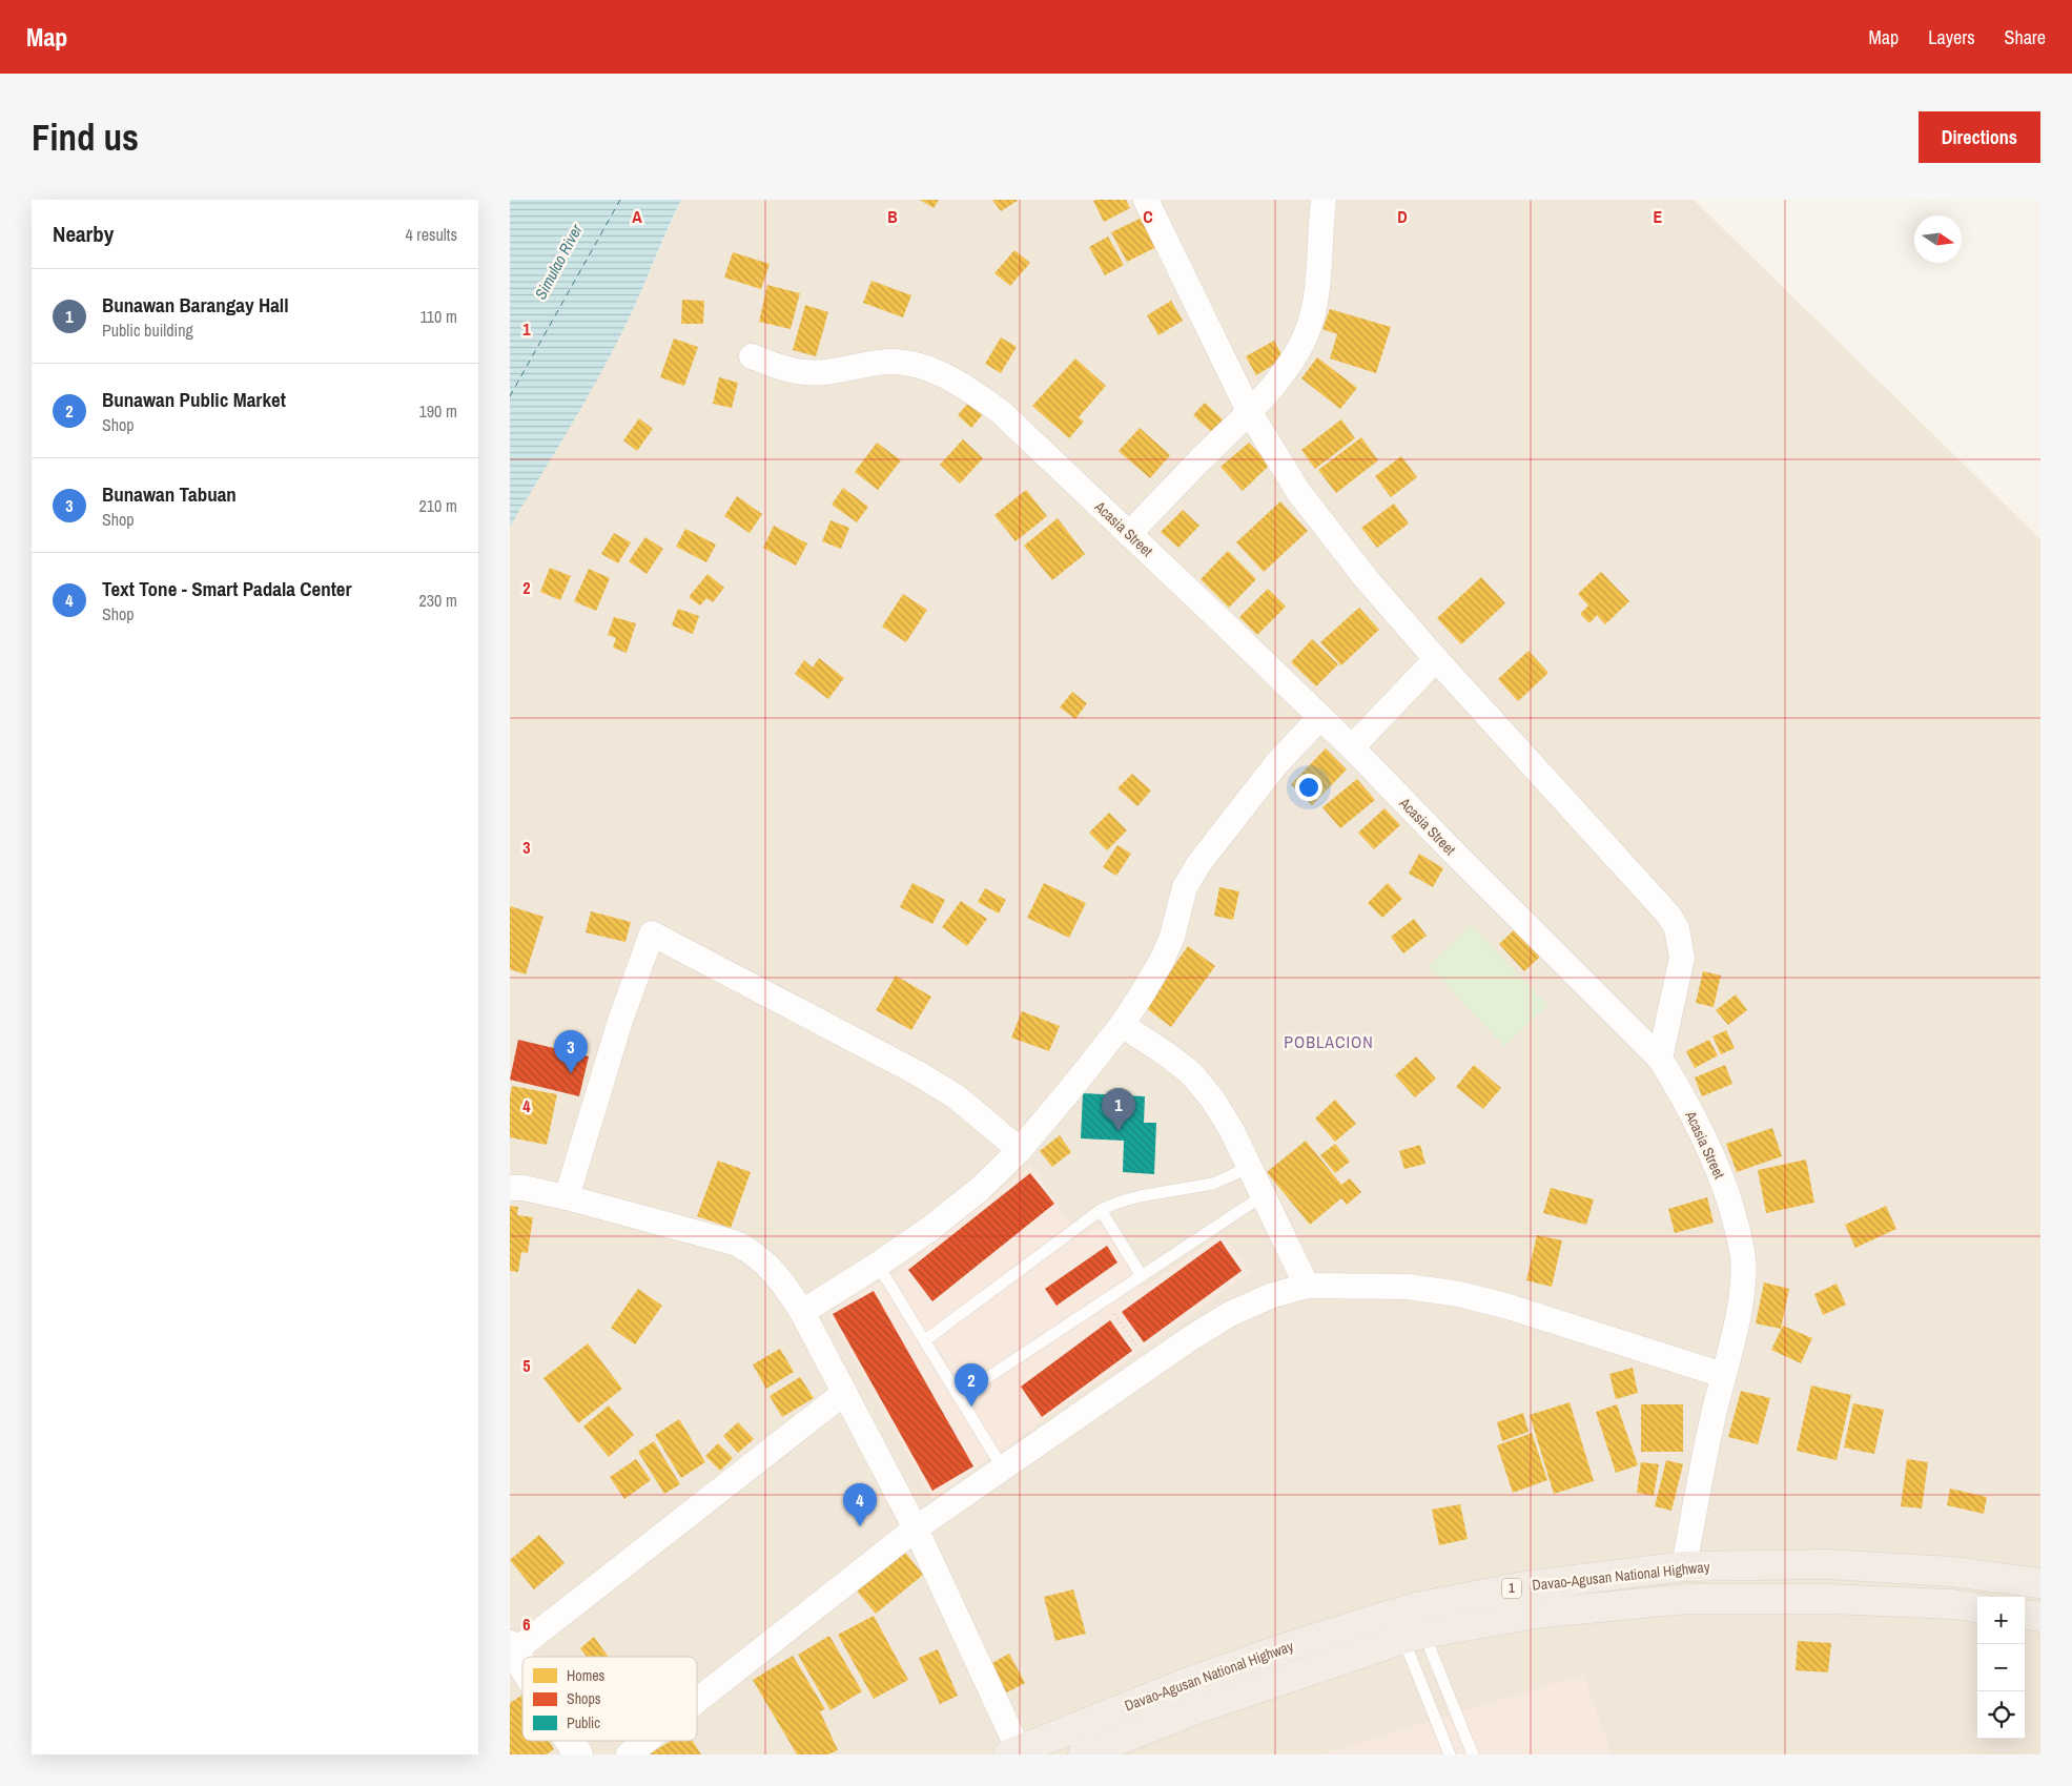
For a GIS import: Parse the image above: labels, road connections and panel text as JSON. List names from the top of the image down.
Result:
{
  "streets": {
    "highway": ["Davao-Agusan National Highway", "1"],
    "street": ["Acasia Street"]
  },
  "crossings": [
    ["Acasia Street", "Davao-Agusan National Highway"]
  ],
  "districts": ["POBLACION"],
  "water": ["Simulao River"],
  "legend": ["Homes", "Shops", "Public"],
  "north": "right",
  "page": {
    "header": "Map",
    "nav": ["Map", "Layers", "Share"],
    "buttons": "Directions",
    "title": "Find us",
    "heading": ["Nearby", "4 results"],
    "list": [
      {
        "mark": "1",
        "name": "Bunawan Barangay Hall",
        "note": "Public building",
        "value": "110 m"
      },
      {
        "mark": "2",
        "name": "Bunawan Public Market",
        "note": "Shop",
        "value": "190 m"
      },
      {
        "mark": "3",
        "name": "Bunawan Tabuan",
        "note": "Shop",
        "value": "210 m"
      },
      {
        "mark": "4",
        "name": "Text Tone - Smart Padala Center",
        "note": "Shop",
        "value": "230 m"
      }
    ],
    "pins": [
      "3",
      "1",
      "2",
      "4"
    ],
    "map_buttons": ["+", "−"]
  },
  "grid": {
    "columns": [
      "A",
      "B",
      "C",
      "D",
      "E"
    ],
    "rows": [
      "1",
      "2",
      "3",
      "4",
      "5",
      "6"
    ]
  }
}
